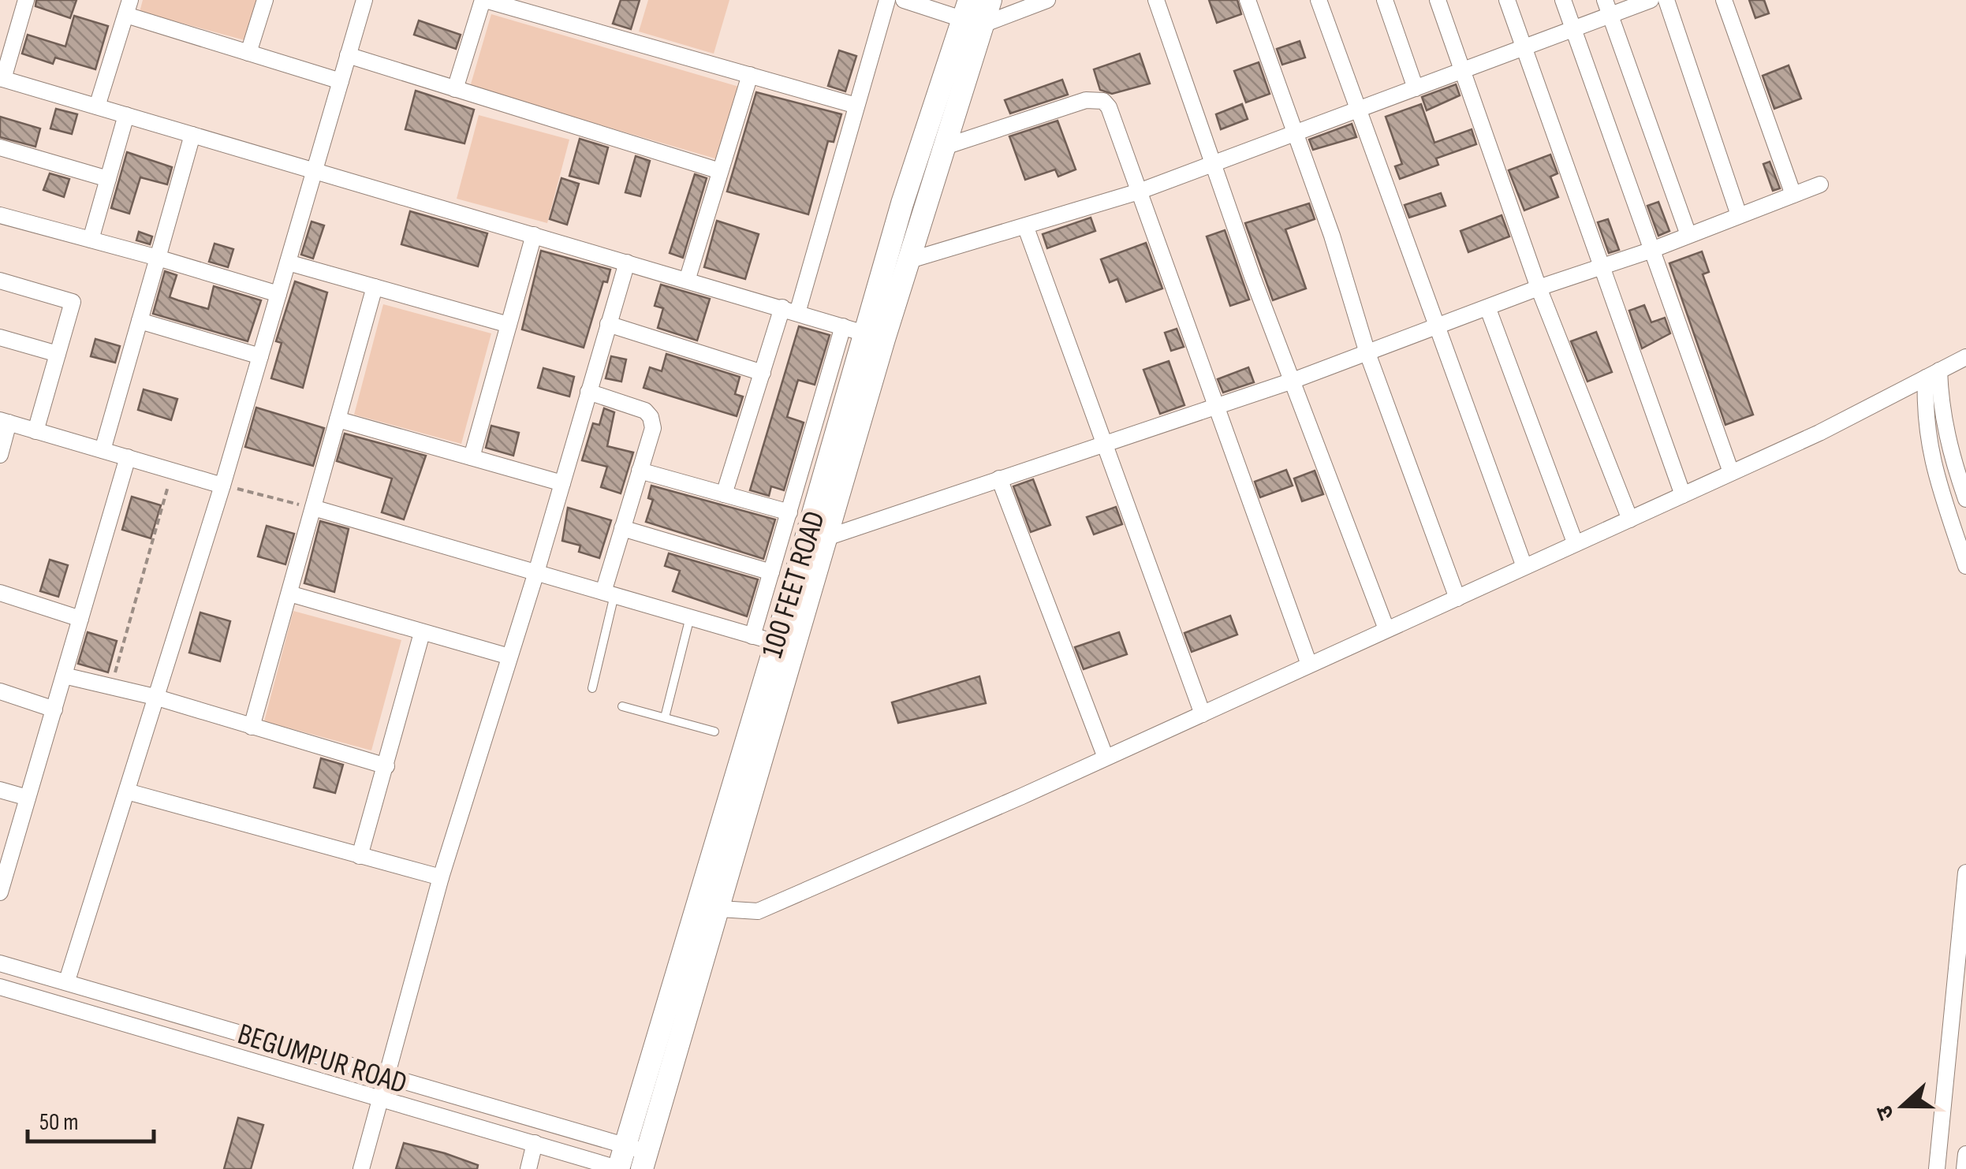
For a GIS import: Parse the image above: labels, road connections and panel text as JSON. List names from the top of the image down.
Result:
{
  "streets": {
    "street": ["100 FEET ROAD", "BEGUMPUR ROAD"]
  },
  "crossings": [
    ["100 FEET ROAD", "BEGUMPUR ROAD"]
  ],
  "scale_bar": "50 m",
  "north": "left"
}
